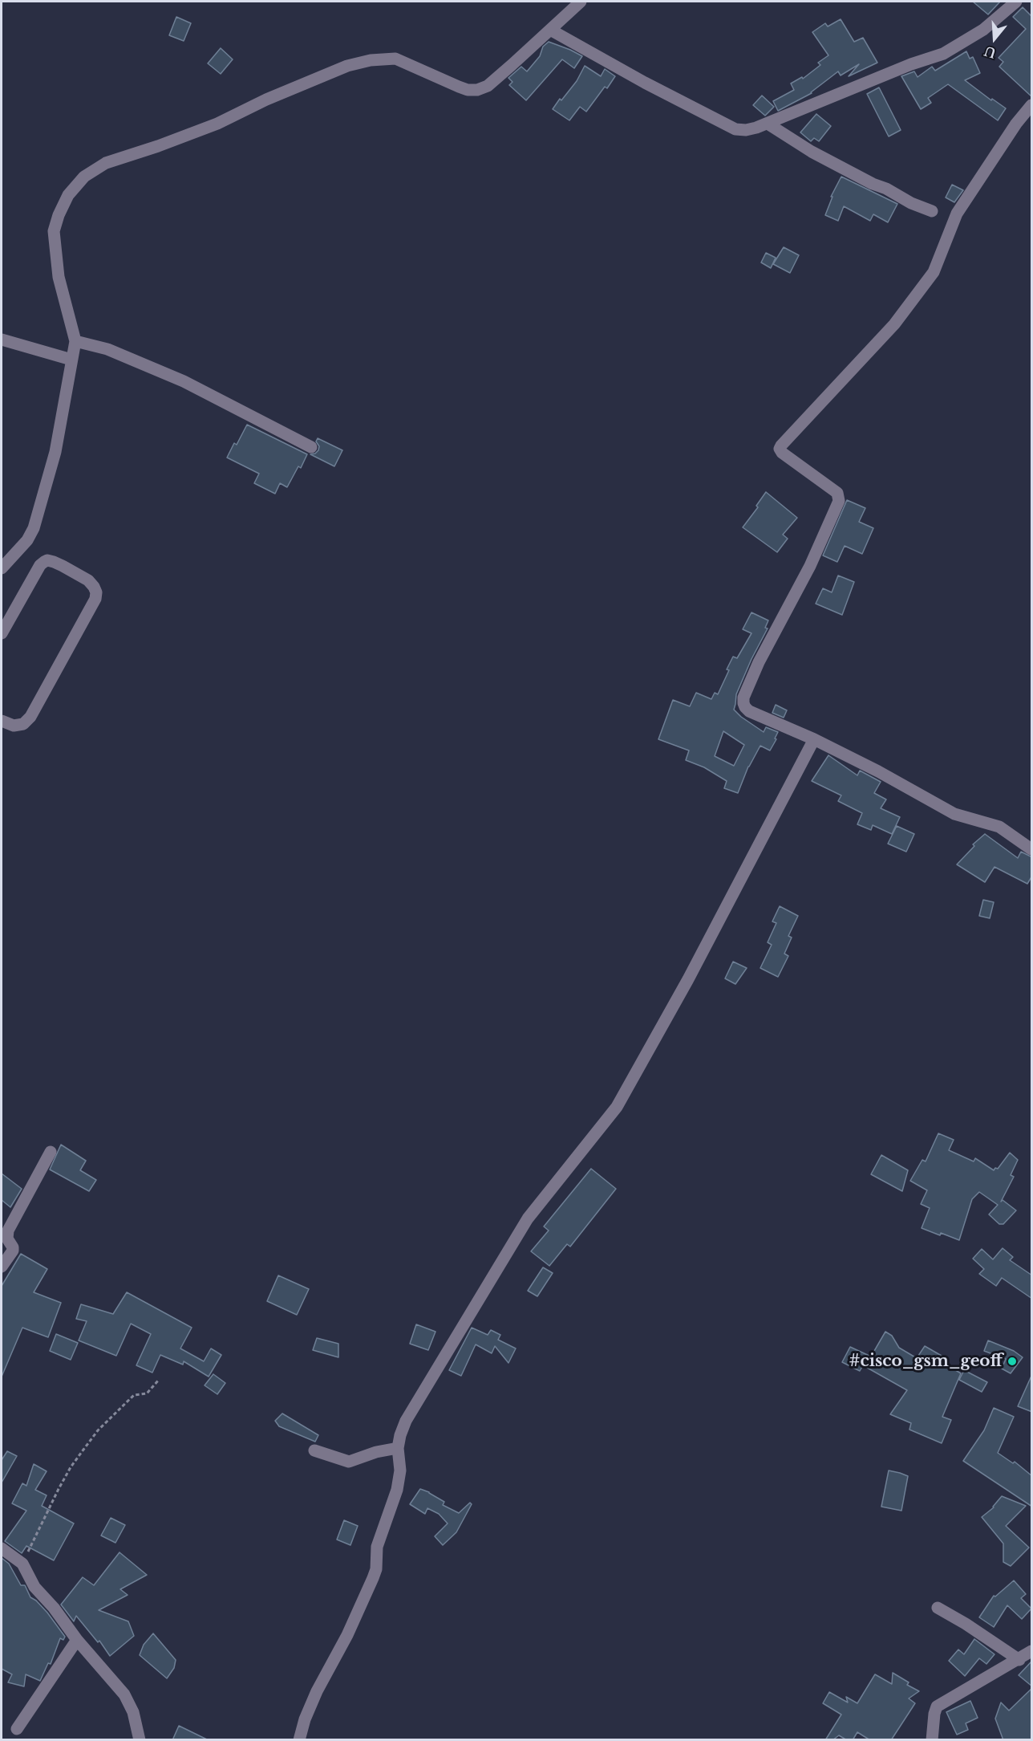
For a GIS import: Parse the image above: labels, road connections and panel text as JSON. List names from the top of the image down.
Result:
{
  "places": ["#cisco_gsm_geoff"],
  "north": "bottom"
}
